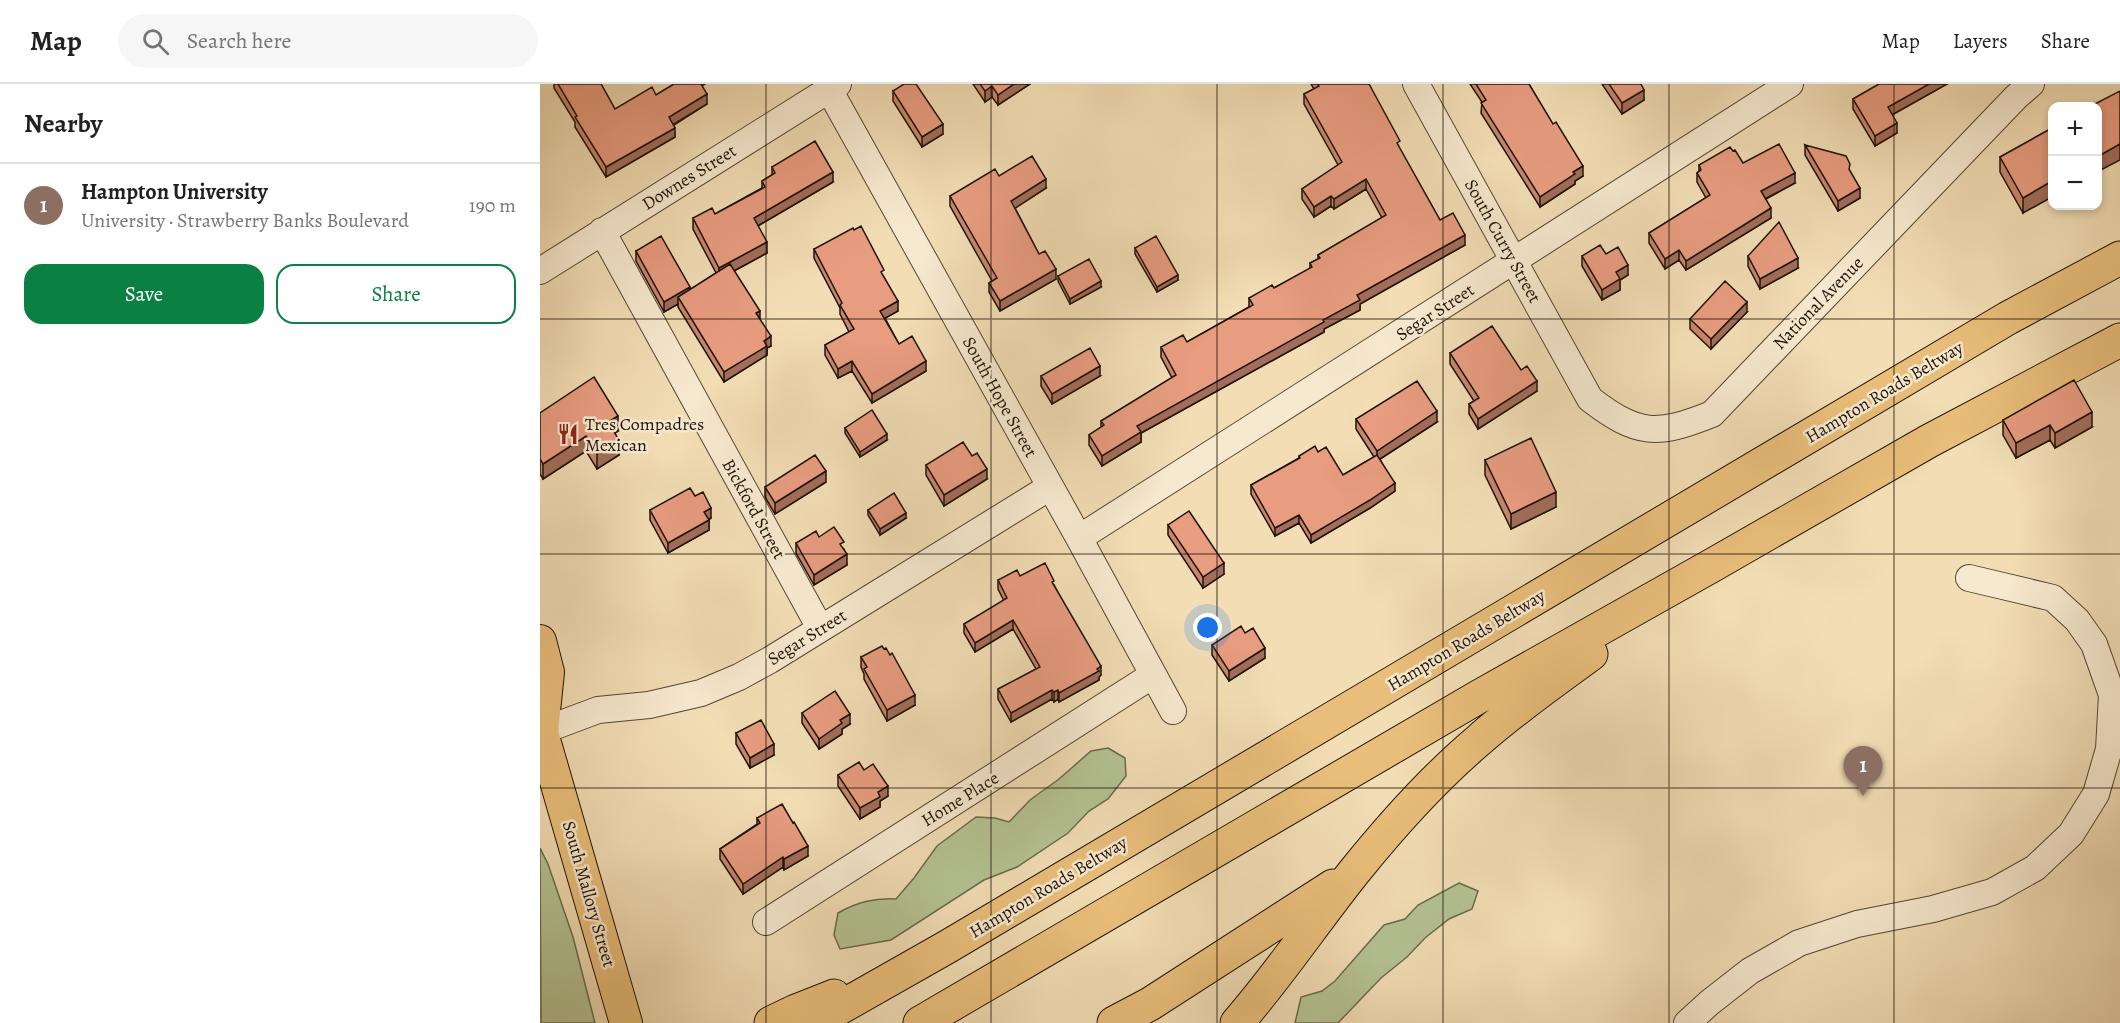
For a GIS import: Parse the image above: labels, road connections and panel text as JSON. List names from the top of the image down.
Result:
{
  "streets": {
    "highway": ["Hampton Roads Beltway"],
    "main road": ["South Mallory Street"],
    "street": [
      "Downes Street",
      "South Curry Street",
      "National Avenue",
      "Segar Street",
      "South Hope Street",
      "Bickford Street",
      "Home Place"
    ]
  },
  "crossings": [
    ["Downes Street", "South Hope Street"],
    ["Downes Street", "Bickford Street"],
    ["South Curry Street", "National Avenue"],
    ["South Curry Street", "Segar Street"],
    ["Segar Street", "South Hope Street"],
    ["Segar Street", "Bickford Street"],
    ["Segar Street", "South Mallory Street"],
    ["South Hope Street", "Home Place"]
  ],
  "places": {
    "restaurant": ["Tres Compadres Mexican"]
  },
  "page": {
    "header": "Map",
    "search": "Search here",
    "nav": ["Map", "Layers", "Share"],
    "heading": "Nearby",
    "map_buttons": ["+", "−"],
    "list": [
      {
        "mark": "1",
        "name": "Hampton University",
        "note": "University · Strawberry Banks Boulevard",
        "value": "190 m"
      }
    ],
    "buttons": ["Save", "Share"],
    "pins": "1"
  }
}
